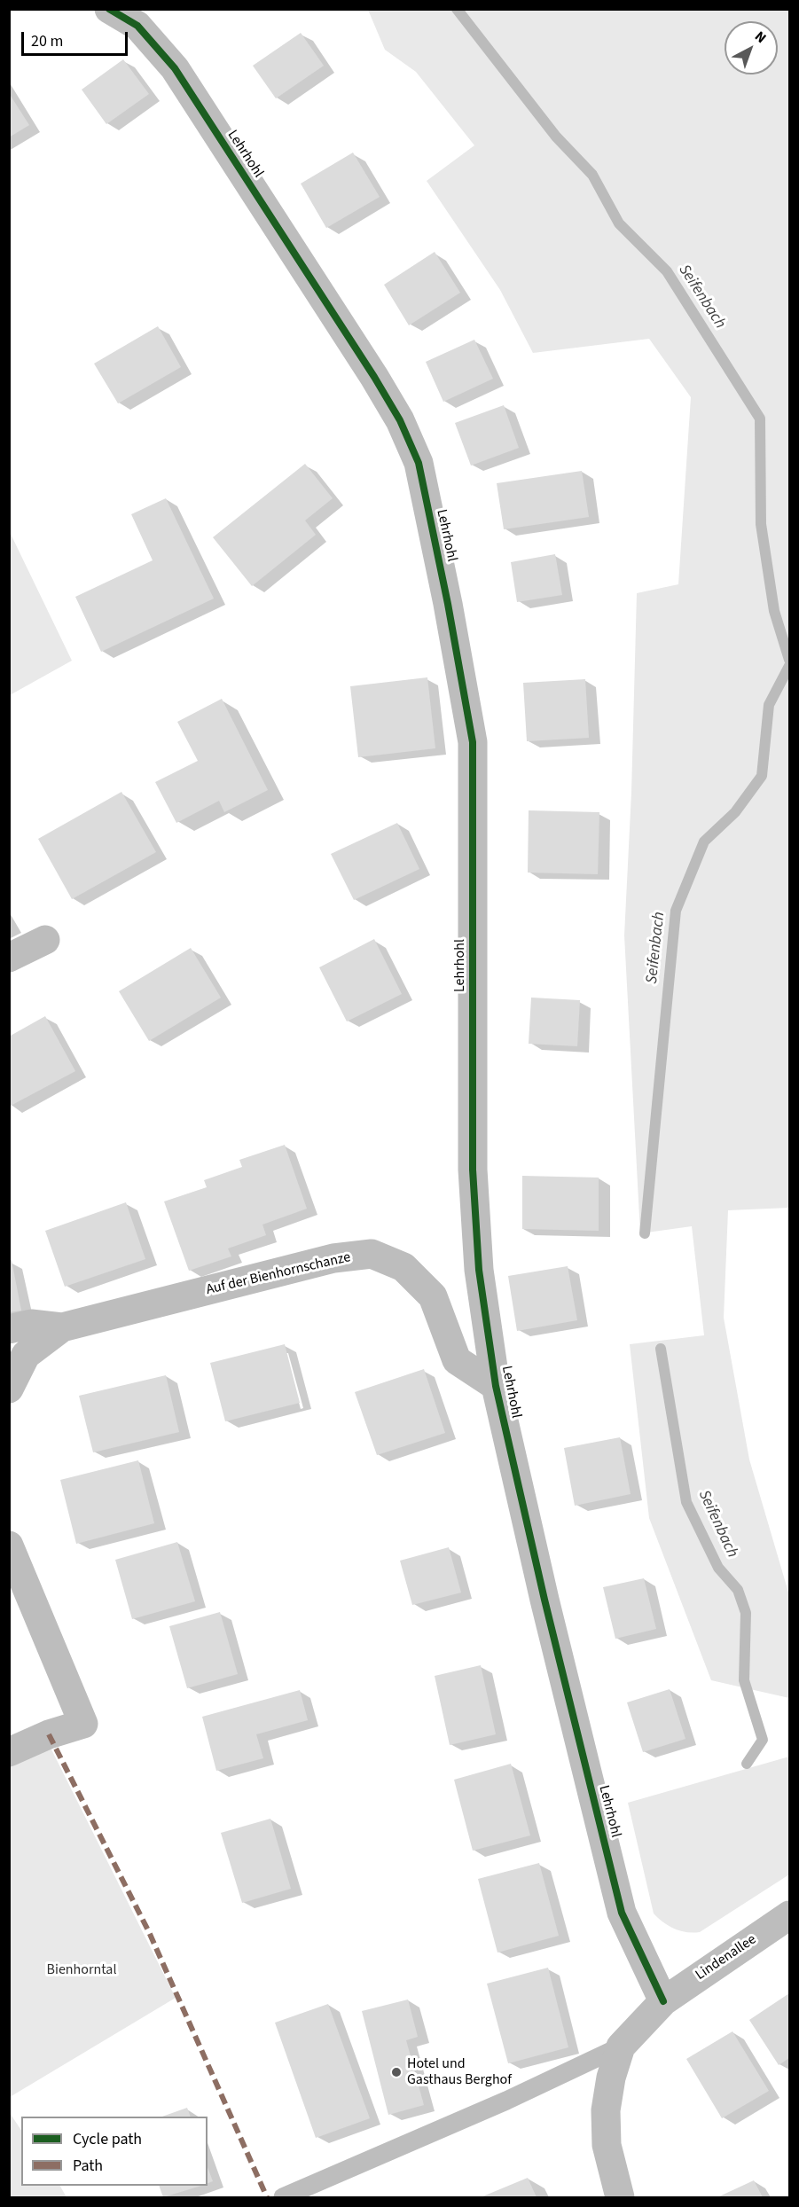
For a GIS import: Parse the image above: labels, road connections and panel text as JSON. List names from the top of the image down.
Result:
{
  "streets": {
    "street": ["Lehrhohl", "Auf der Bienhornschanze", "Lindenallee"]
  },
  "crossings": [
    ["Lehrhohl", "Auf der Bienhornschanze"],
    ["Lehrhohl", "Lindenallee"]
  ],
  "water": ["Seifenbach"],
  "parks": ["Bienhorntal"],
  "places": ["Hotel und Gasthaus Berghof"],
  "legend": ["Cycle path", "Path"],
  "scale_bar": "20 m",
  "north": "top right"
}
